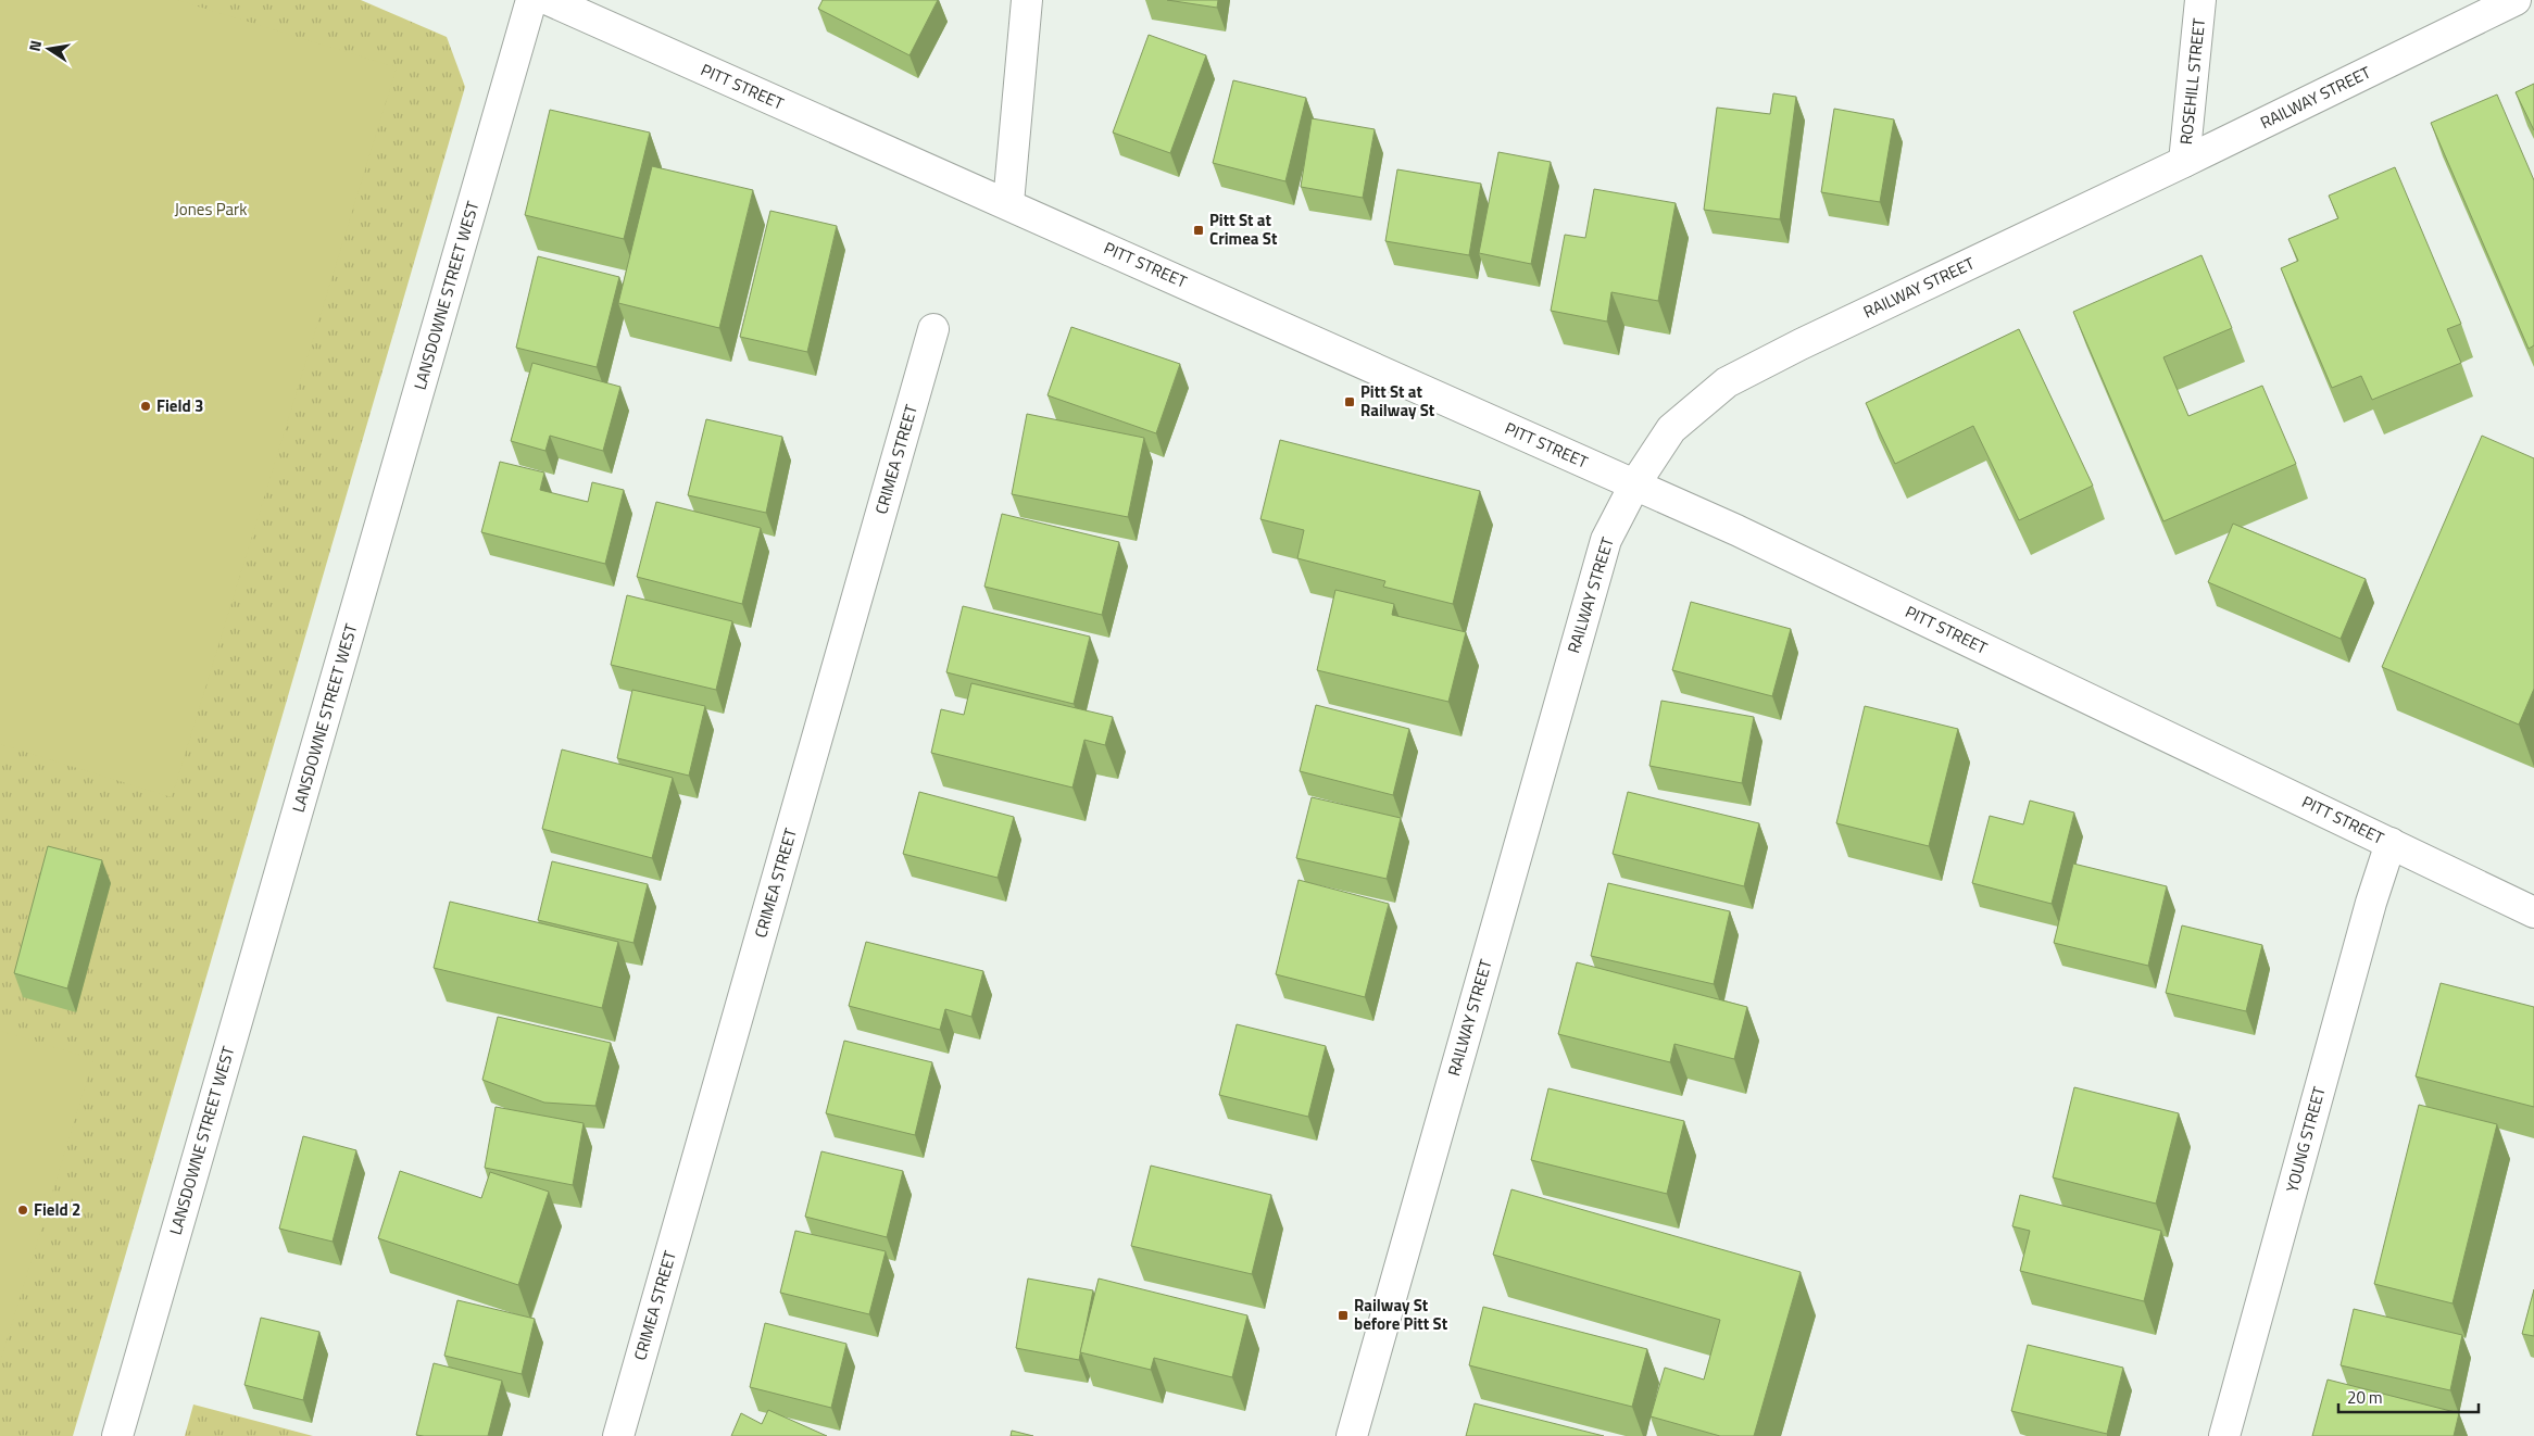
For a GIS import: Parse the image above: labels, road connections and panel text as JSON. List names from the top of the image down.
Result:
{
  "streets": {
    "street": [
      "ROSEHILL STREET",
      "PITT STREET",
      "RAILWAY STREET",
      "LANSDOWNE STREET WEST",
      "CRIMEA STREET",
      "YOUNG STREET"
    ]
  },
  "crossings": [
    ["ROSEHILL STREET", "RAILWAY STREET"],
    ["PITT STREET", "RAILWAY STREET"],
    ["PITT STREET", "YOUNG STREET"]
  ],
  "parks": ["Jones Park"],
  "places": {
    "transit": ["Pitt St at Crimea St", "Pitt St at Railway St", "Railway St before Pitt St"],
    "other": ["Field 3", "Field 2"]
  },
  "scale_bar": "20 m",
  "north": "left"
}
